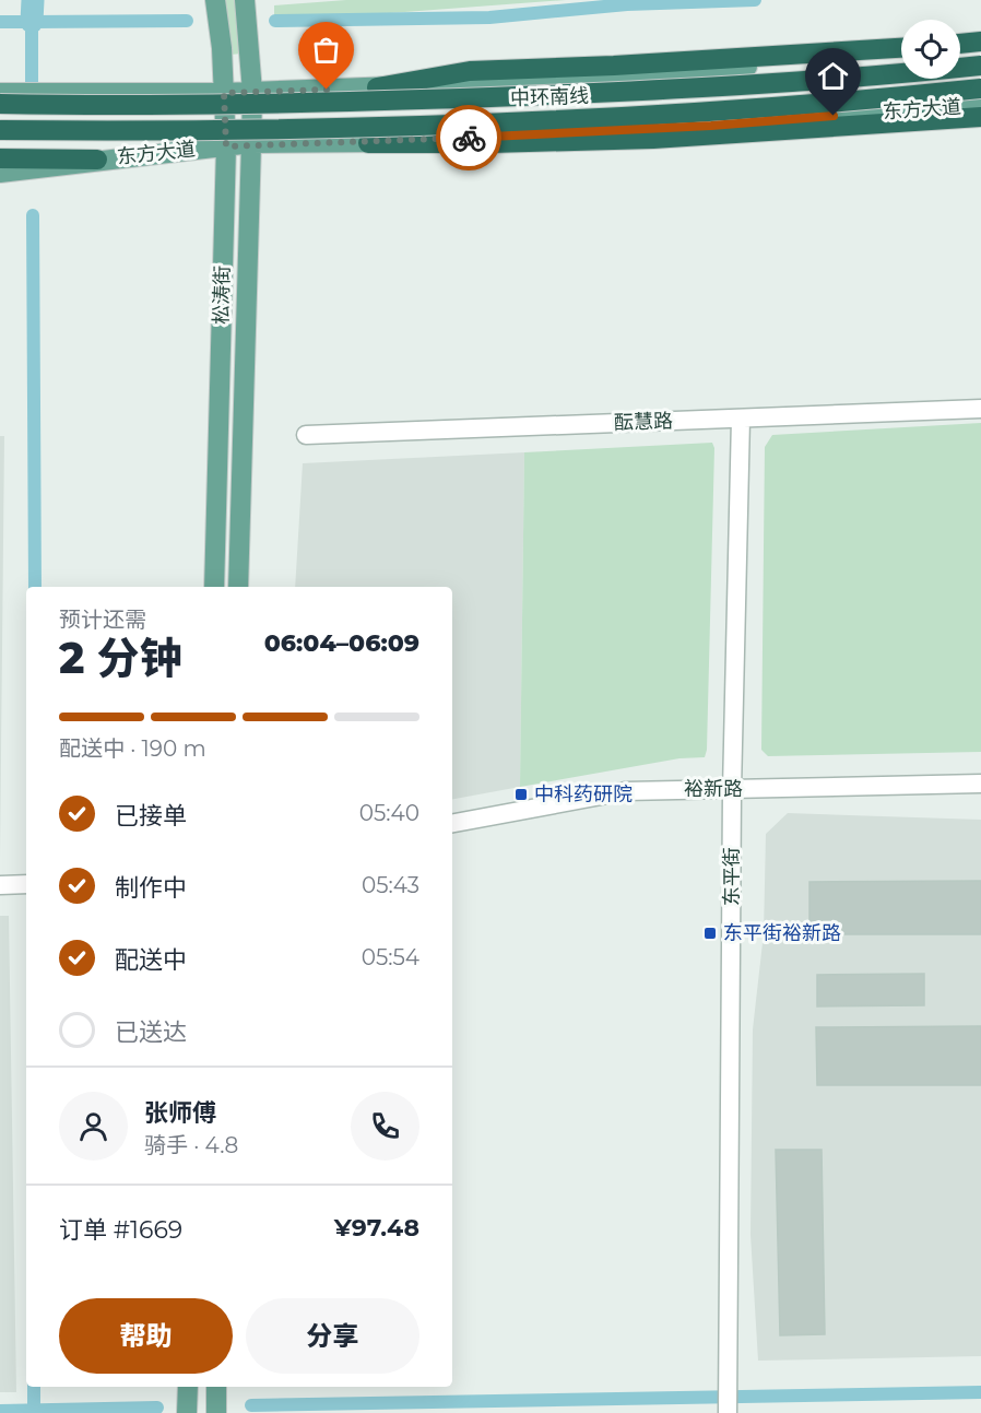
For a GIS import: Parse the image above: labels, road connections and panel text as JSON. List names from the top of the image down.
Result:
{
  "streets": {
    "highway": ["中环南线"],
    "main road": ["东方大道", "松涛街"],
    "street": ["酝慧路", "裕新路", "东平街"]
  },
  "crossings": [
    ["东方大道", "松涛街"],
    ["酝慧路", "东平街"],
    ["裕新路", "东平街"]
  ],
  "places": {
    "transit": ["中科药研院", "东平街裕新路"]
  },
  "page": {
    "heading": ["2 分钟", "预计还需", "06:04–06:09"],
    "panel": [
      "张师傅",
      "骑手 · 4.8",
      "订单 #1669",
      "¥97.48"
    ],
    "bar": "配送中 · 190 m",
    "list": [
      ["已接单", "05:40"],
      ["制作中", "05:43"],
      ["配送中", "05:54"],
      "已送达"
    ],
    "buttons": ["帮助", "分享"]
  }
}
